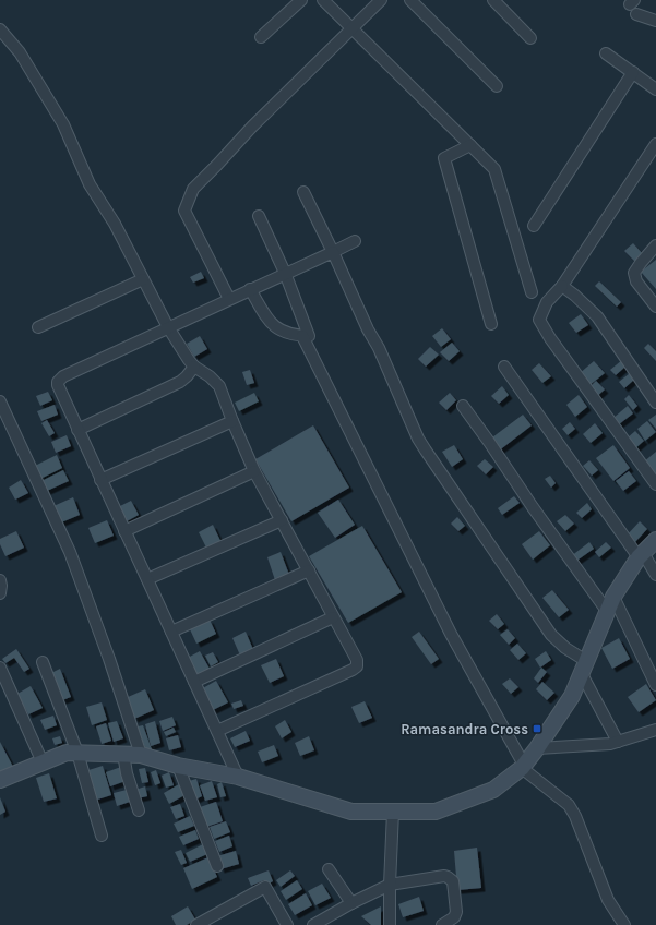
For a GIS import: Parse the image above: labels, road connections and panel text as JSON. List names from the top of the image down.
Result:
{
  "places": {
    "transit": ["Ramasandra Cross"]
  }
}
